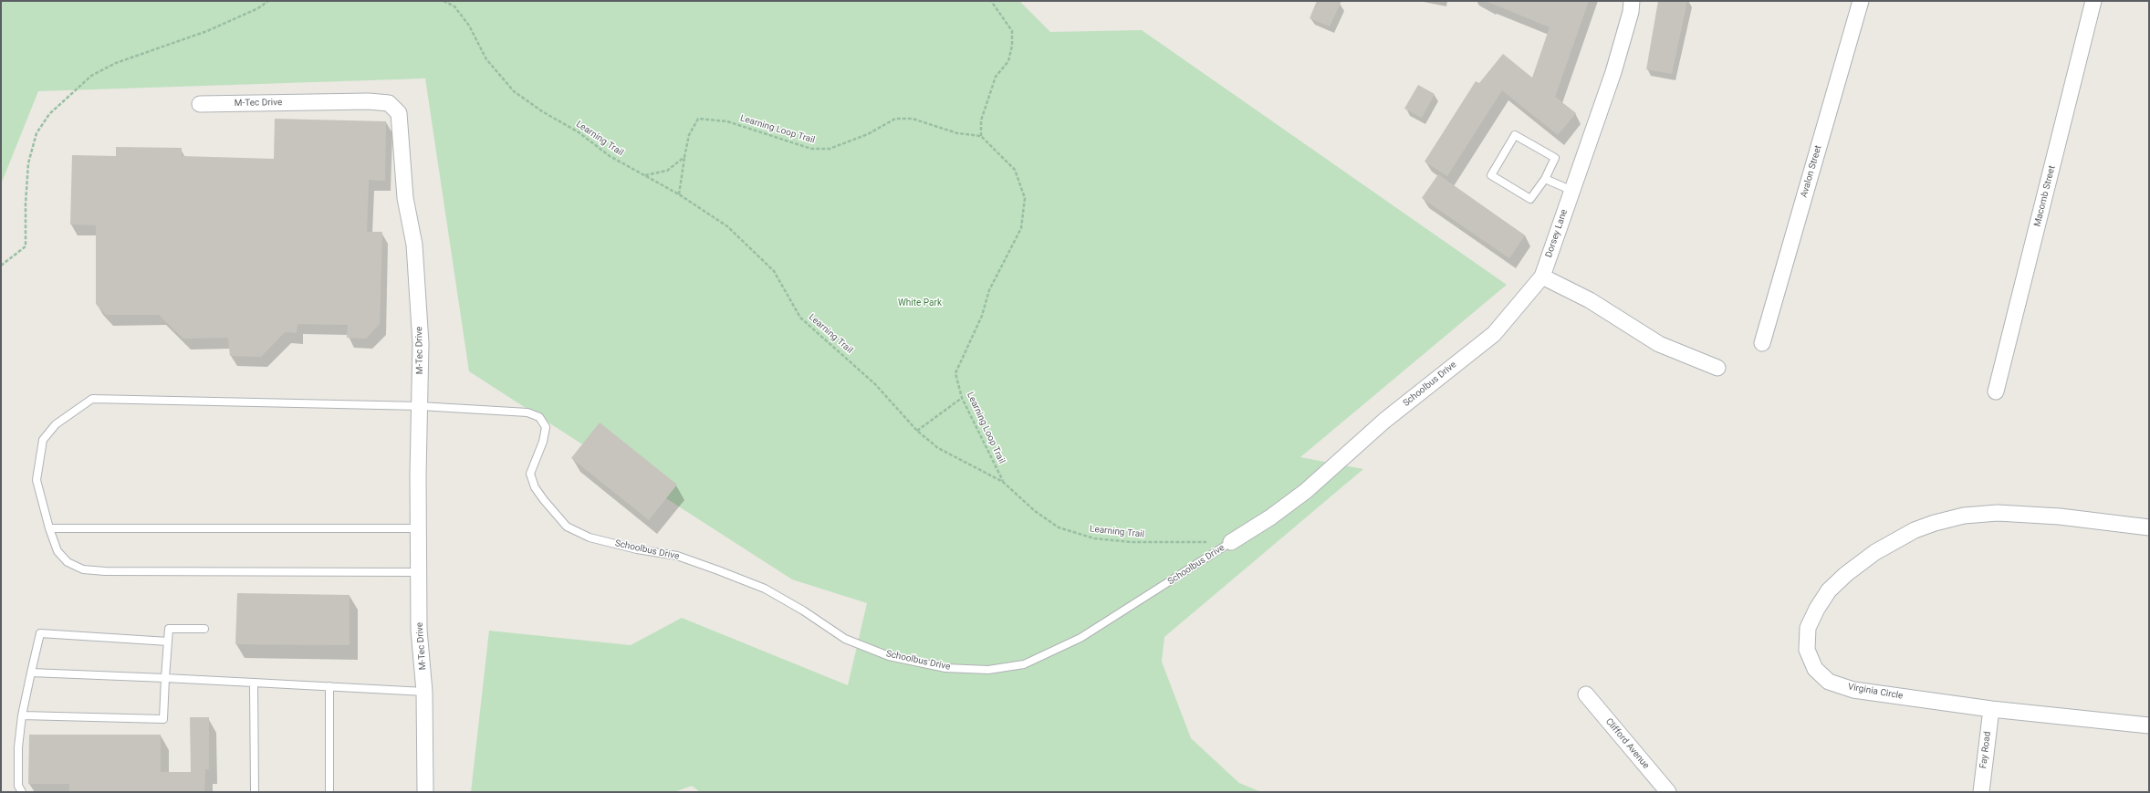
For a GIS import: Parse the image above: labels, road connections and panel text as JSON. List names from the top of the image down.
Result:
{
  "streets": {
    "street": [
      "M-Tec Drive",
      "Avalon Street",
      "Macomb Street",
      "Dorsey Lane",
      "Schoolbus Drive",
      "Virginia Circle",
      "Clifford Avenue",
      "Fay Road"
    ],
    "path": ["Learning Loop Trail", "Learning Trail"]
  },
  "crossings": [
    ["M-Tec Drive", "Schoolbus Drive"],
    ["Learning Loop Trail", "Learning Trail"],
    ["Learning Trail", "Schoolbus Drive"],
    ["Dorsey Lane", "Schoolbus Drive"],
    ["Virginia Circle", "Fay Road"]
  ],
  "parks": ["White Park"]
}
